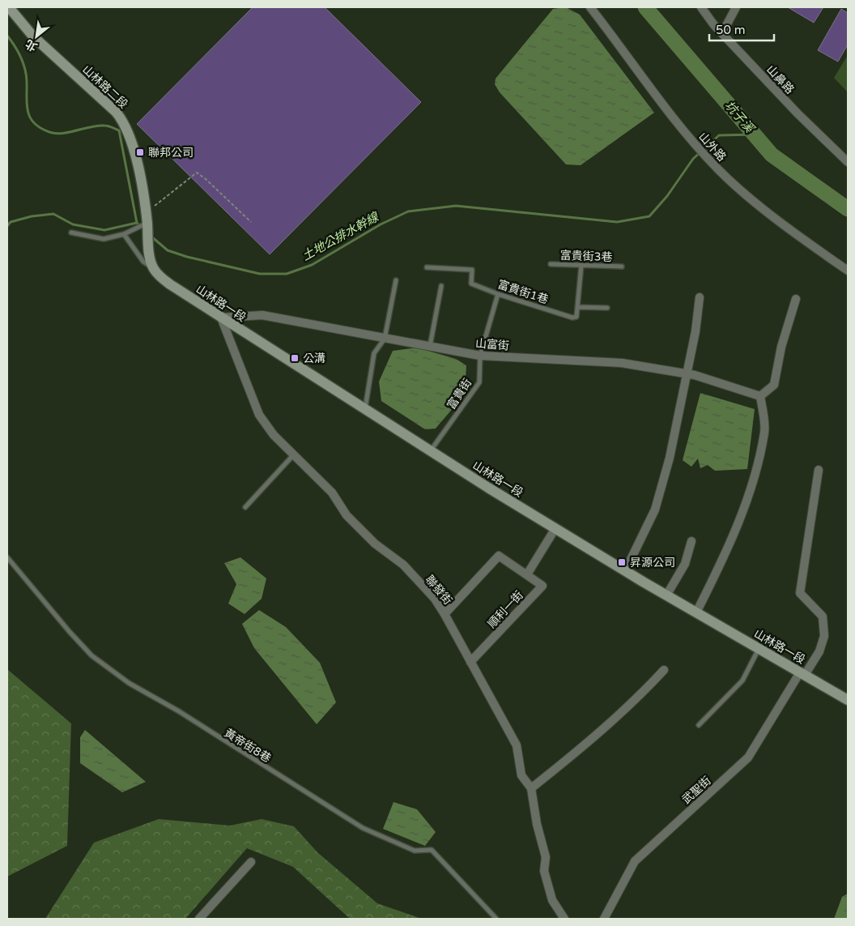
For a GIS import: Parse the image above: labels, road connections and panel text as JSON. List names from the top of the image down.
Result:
{
  "streets": {
    "main road": ["山林路二段", "山林路一段"],
    "street": [
      "山鼻路",
      "山外路",
      "山富街",
      "聯發街",
      "順利一街",
      "武聖街"
    ],
    "lane": [
      "富貴街3巷",
      "富貴街1巷",
      "富貴街",
      "黃帝街8巷"
    ]
  },
  "crossings": [
    ["山林路二段", "山林路一段"],
    ["富貴街1巷", "富貴街"],
    ["山林路一段", "山富街"],
    ["山林路一段", "富貴街"],
    ["山林路一段", "聯發街"],
    ["山林路一段", "武聖街"],
    ["山富街", "富貴街"],
    ["山富街", "聯發街"],
    ["聯發街", "順利一街"]
  ],
  "water": ["坑子溪", "土地公排水幹線"],
  "places": {
    "transit": ["聯邦公司", "公溝", "昇源公司"]
  },
  "scale_bar": "50 m",
  "north": "bottom left"
}
